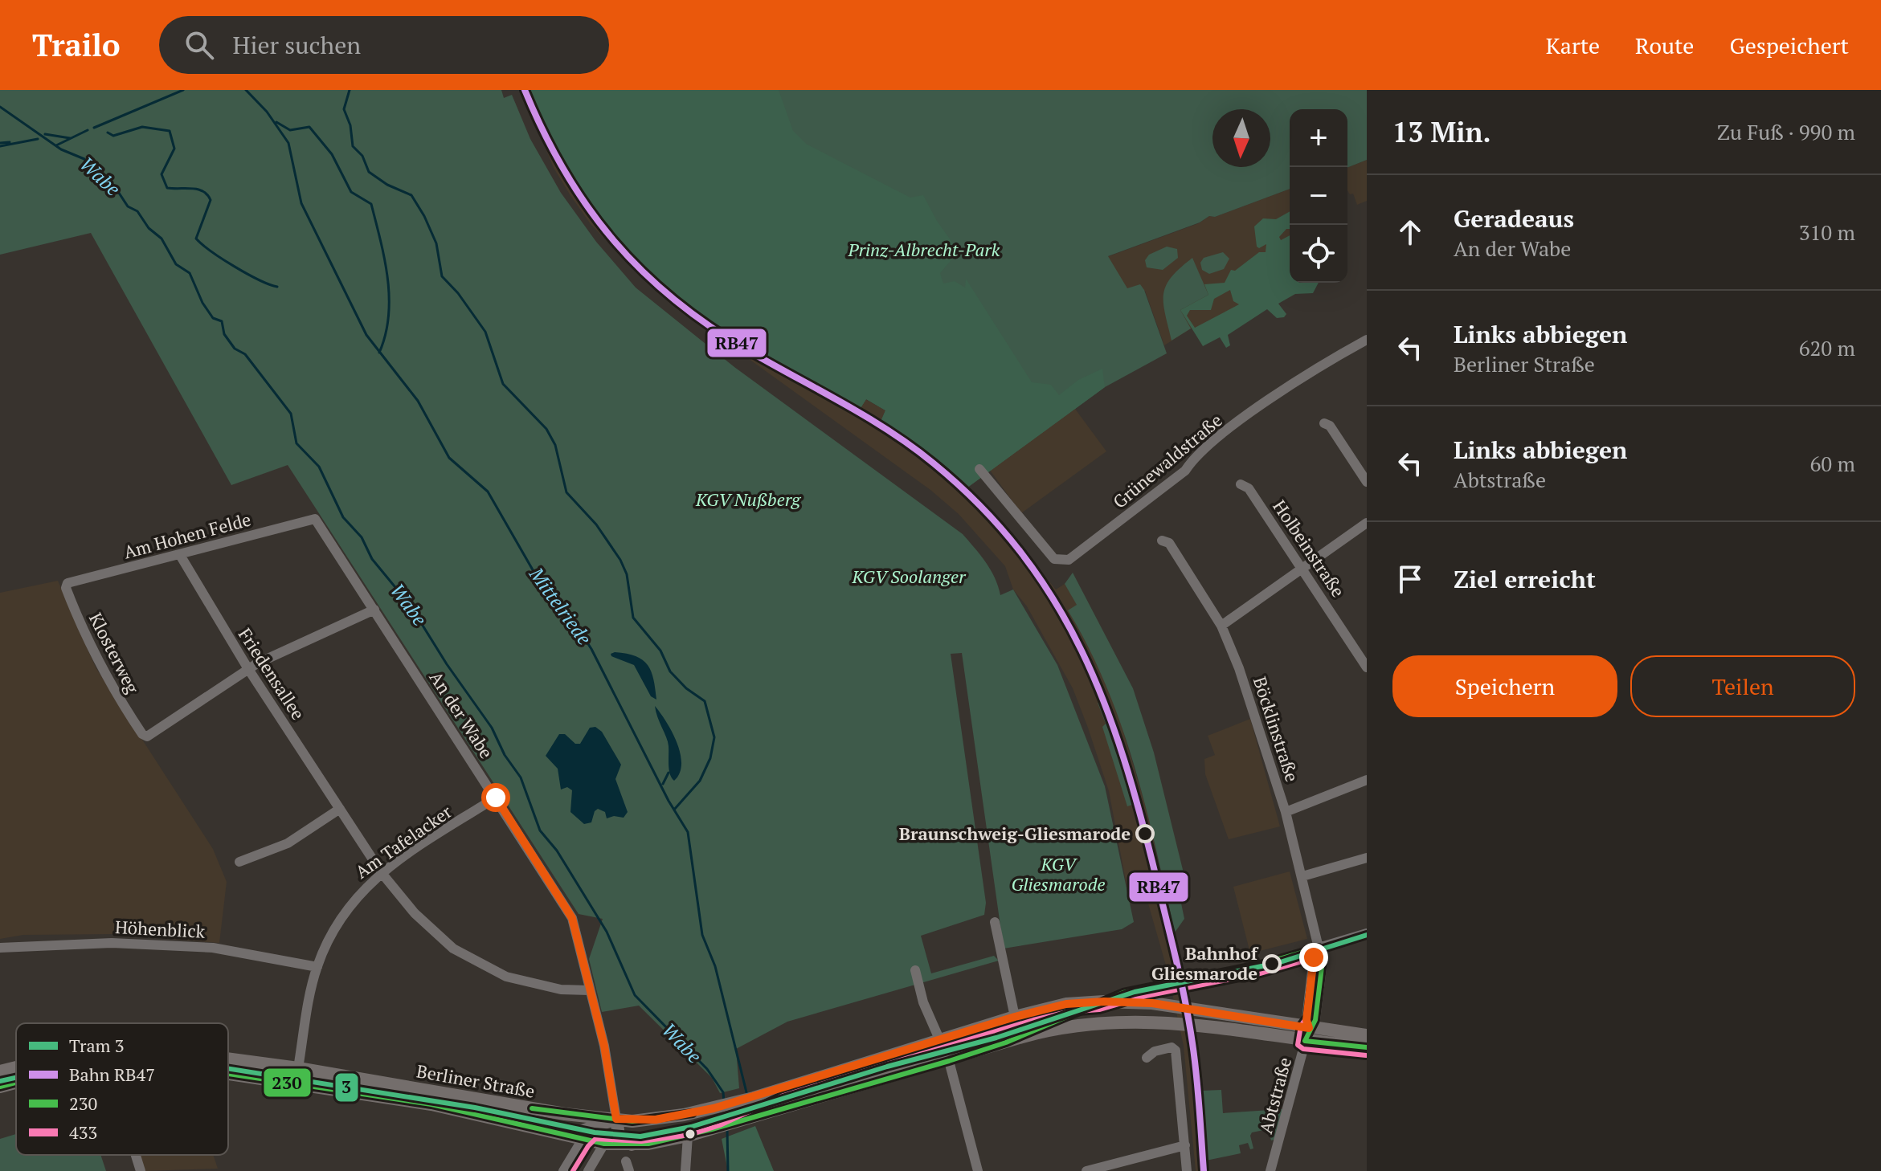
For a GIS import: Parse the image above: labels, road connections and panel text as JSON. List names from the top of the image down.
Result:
{
  "streets": {
    "main road": ["Berliner Straße"],
    "street": [
      "Grünewaldstraße",
      "Am Hohen Felde",
      "Holbeinstraße",
      "Klosterweg",
      "Friedensallee",
      "An der Wabe",
      "Böcklinstraße",
      "Am Tafelacker",
      "Höhenblick",
      "Abtstraße"
    ]
  },
  "crossings": [
    ["Am Hohen Felde", "Klosterweg"],
    ["Am Hohen Felde", "Friedensallee"],
    ["Am Hohen Felde", "An der Wabe"],
    ["Klosterweg", "Friedensallee"],
    ["Friedensallee", "An der Wabe"],
    ["Friedensallee", "Am Tafelacker"],
    ["An der Wabe", "Am Tafelacker"],
    ["An der Wabe", "Berliner Straße"],
    ["Böcklinstraße", "Abtstraße"],
    ["Am Tafelacker", "Höhenblick"],
    ["Am Tafelacker", "Berliner Straße"],
    ["Berliner Straße", "Abtstraße"]
  ],
  "water": ["Wabe", "Mittelriede"],
  "parks": [
    "Prinz-Albrecht-Park",
    "KGV Nußberg",
    "KGV Soolanger",
    "KGV Gliesmarode"
  ],
  "places": ["Braunschweig-Gliesmarode", "Bahnhof Gliesmarode"],
  "lines": [
    "rail line RB47",
    "tram line 3",
    "transit line 230",
    "transit line 433"
  ],
  "legend": [
    "Tram 3",
    "Bahn RB47",
    "230",
    "433"
  ],
  "north": "bottom",
  "page": {
    "header": "Trailo",
    "search": "Hier suchen",
    "nav": ["Karte", "Route", "Gespeichert"],
    "heading": ["13 Min.", "Zu Fuß · 990 m"],
    "map_buttons": ["+", "−"],
    "list": [
      ["Geradeaus", "An der Wabe", "310 m"],
      ["Links abbiegen", "Berliner Straße", "620 m"],
      ["Links abbiegen", "Abtstraße", "60 m"],
      "Ziel erreicht"
    ],
    "buttons": ["Speichern", "Teilen"]
  }
}
